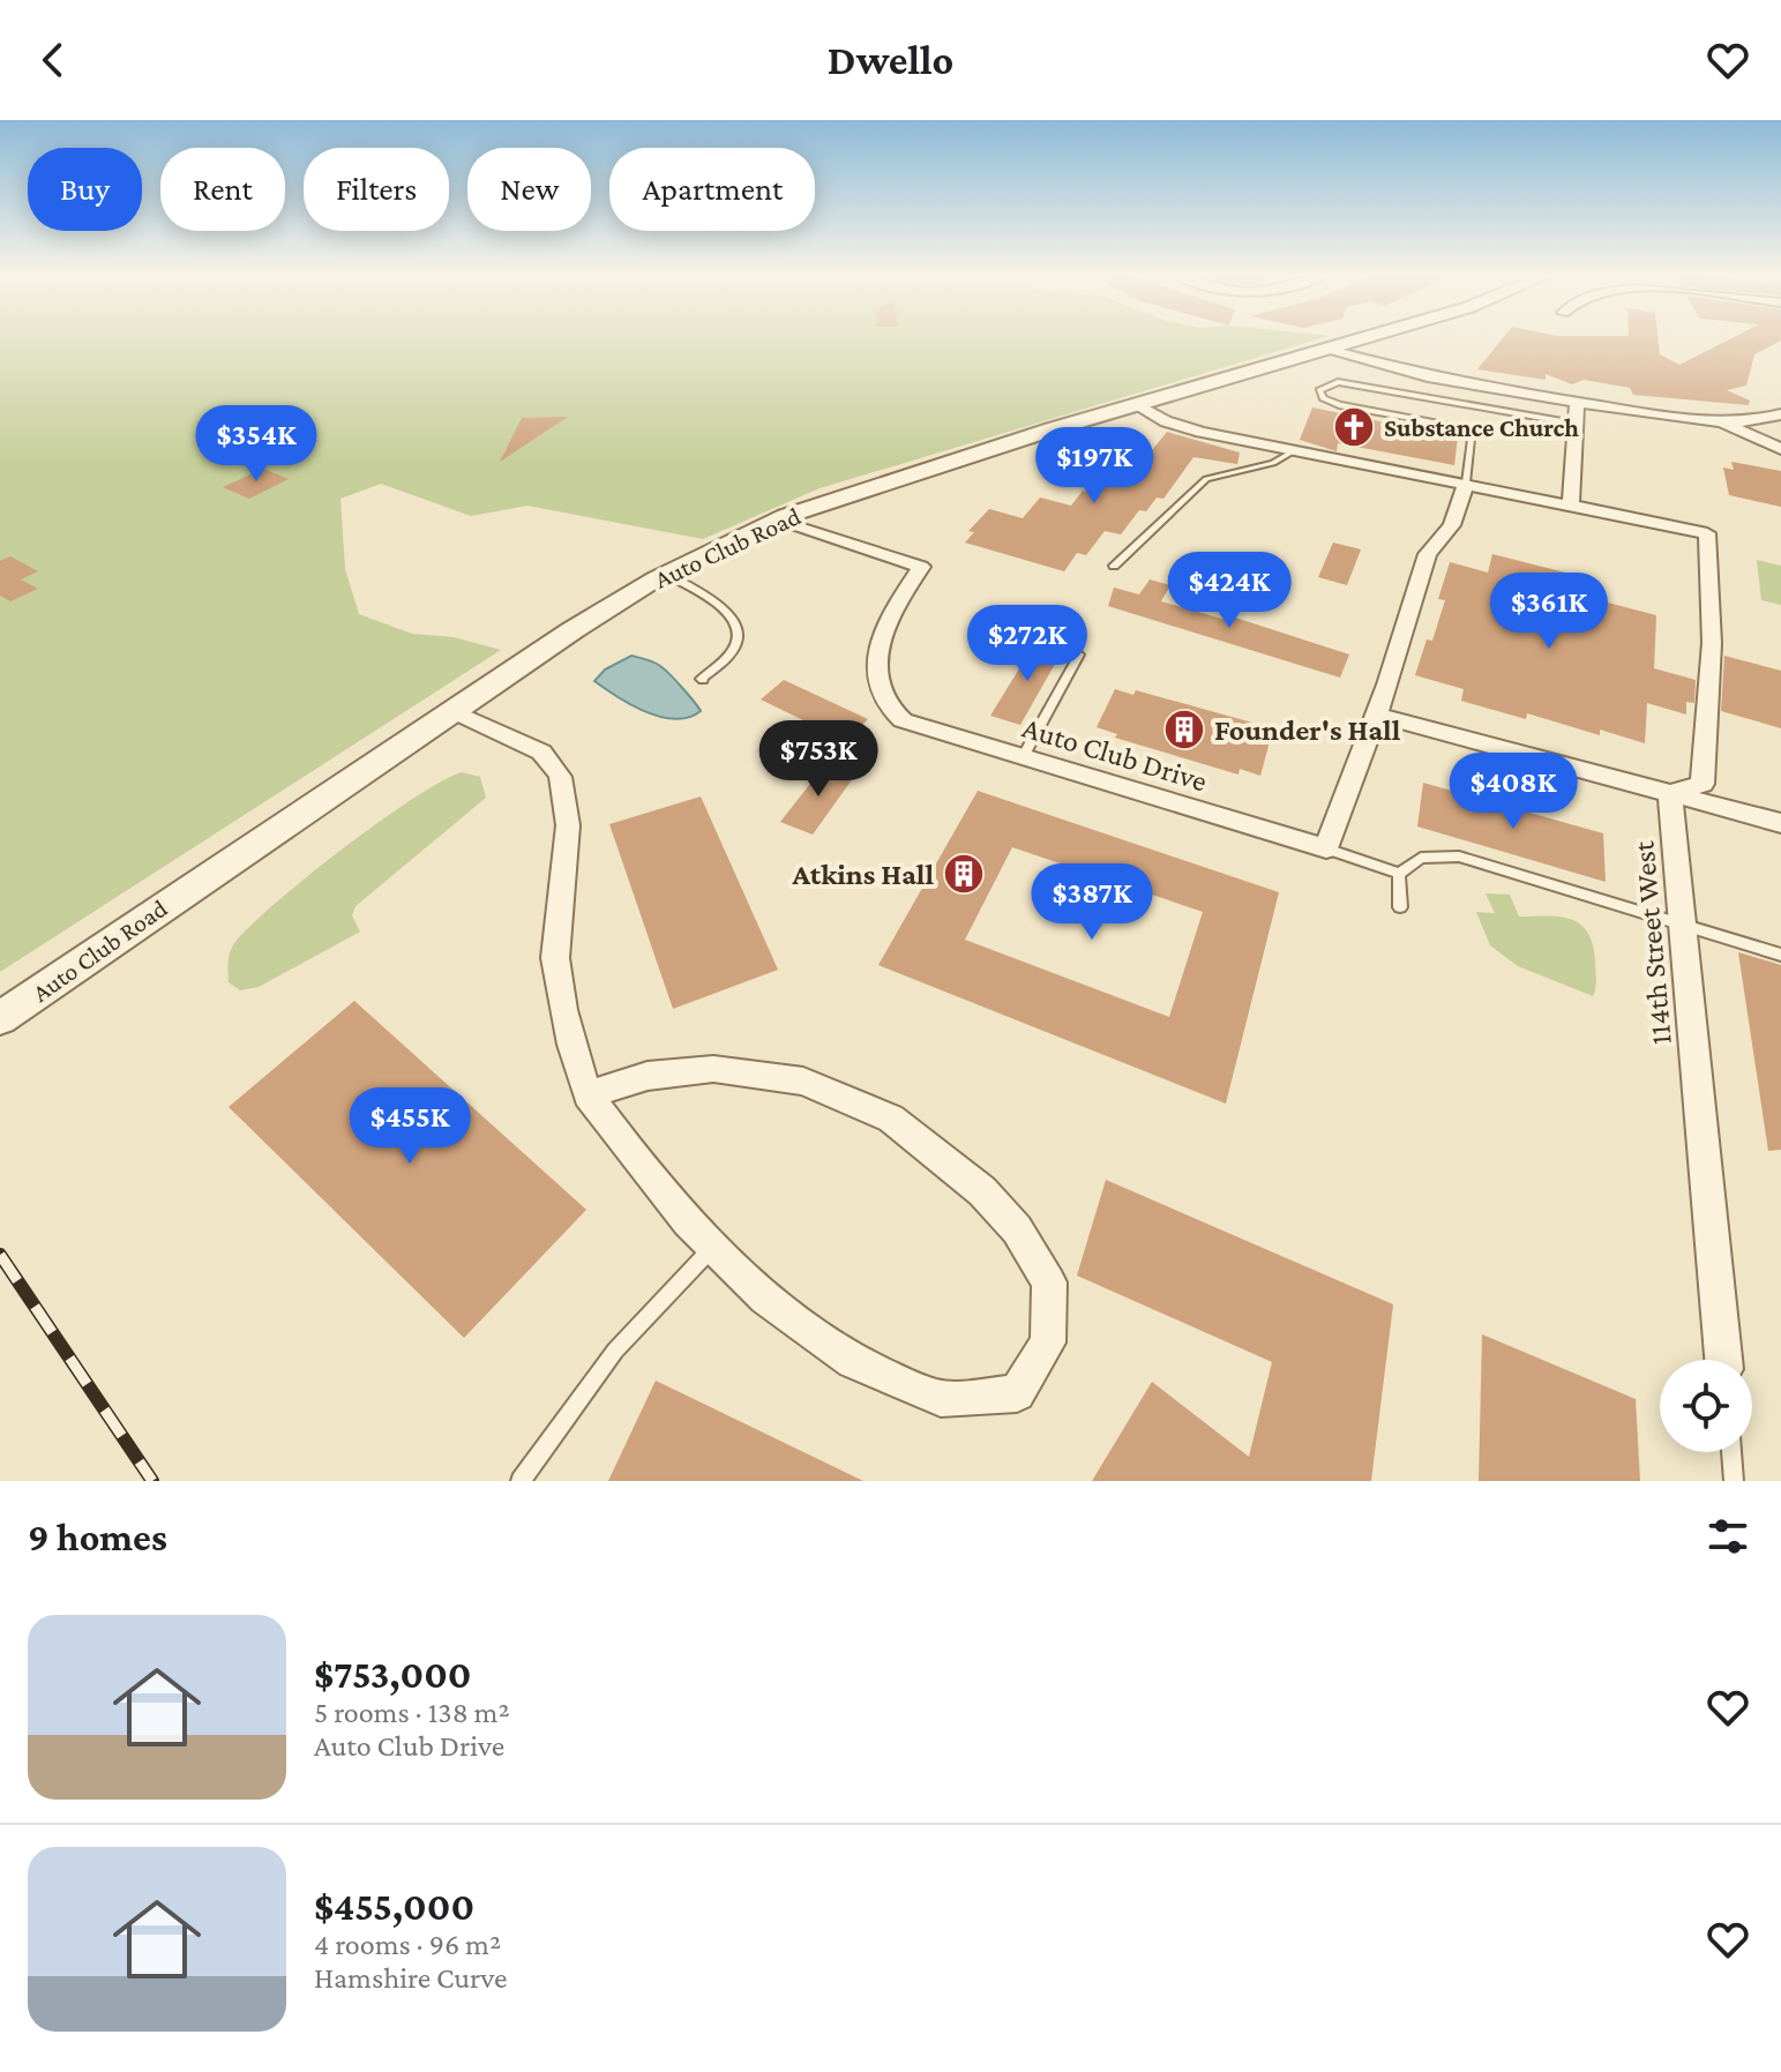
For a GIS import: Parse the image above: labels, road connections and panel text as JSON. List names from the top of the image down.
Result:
{
  "streets": {
    "street": ["Auto Club Road", "Auto Club Drive", "114th Street West"]
  },
  "crossings": [
    ["Auto Club Road", "Auto Club Drive"]
  ],
  "places": {
    "church": ["Substance Church"],
    "building": ["Founder's Hall", "Atkins Hall"]
  },
  "page": {
    "header": "Dwello",
    "chip": [
      "Buy",
      "Rent",
      "Filters",
      "New",
      "Apartment"
    ],
    "price": [
      "$354K",
      "$197K",
      "$424K",
      "$361K",
      "$272K",
      "$753K",
      "$408K",
      "$387K",
      "$455K"
    ],
    "heading": "9 homes",
    "list": [
      {
        "name": "$753,000",
        "note": "5 rooms · 138 m² · Auto Club Drive"
      },
      {
        "name": "$455,000",
        "note": "4 rooms · 96 m² · Hamshire Curve"
      }
    ]
  }
}
